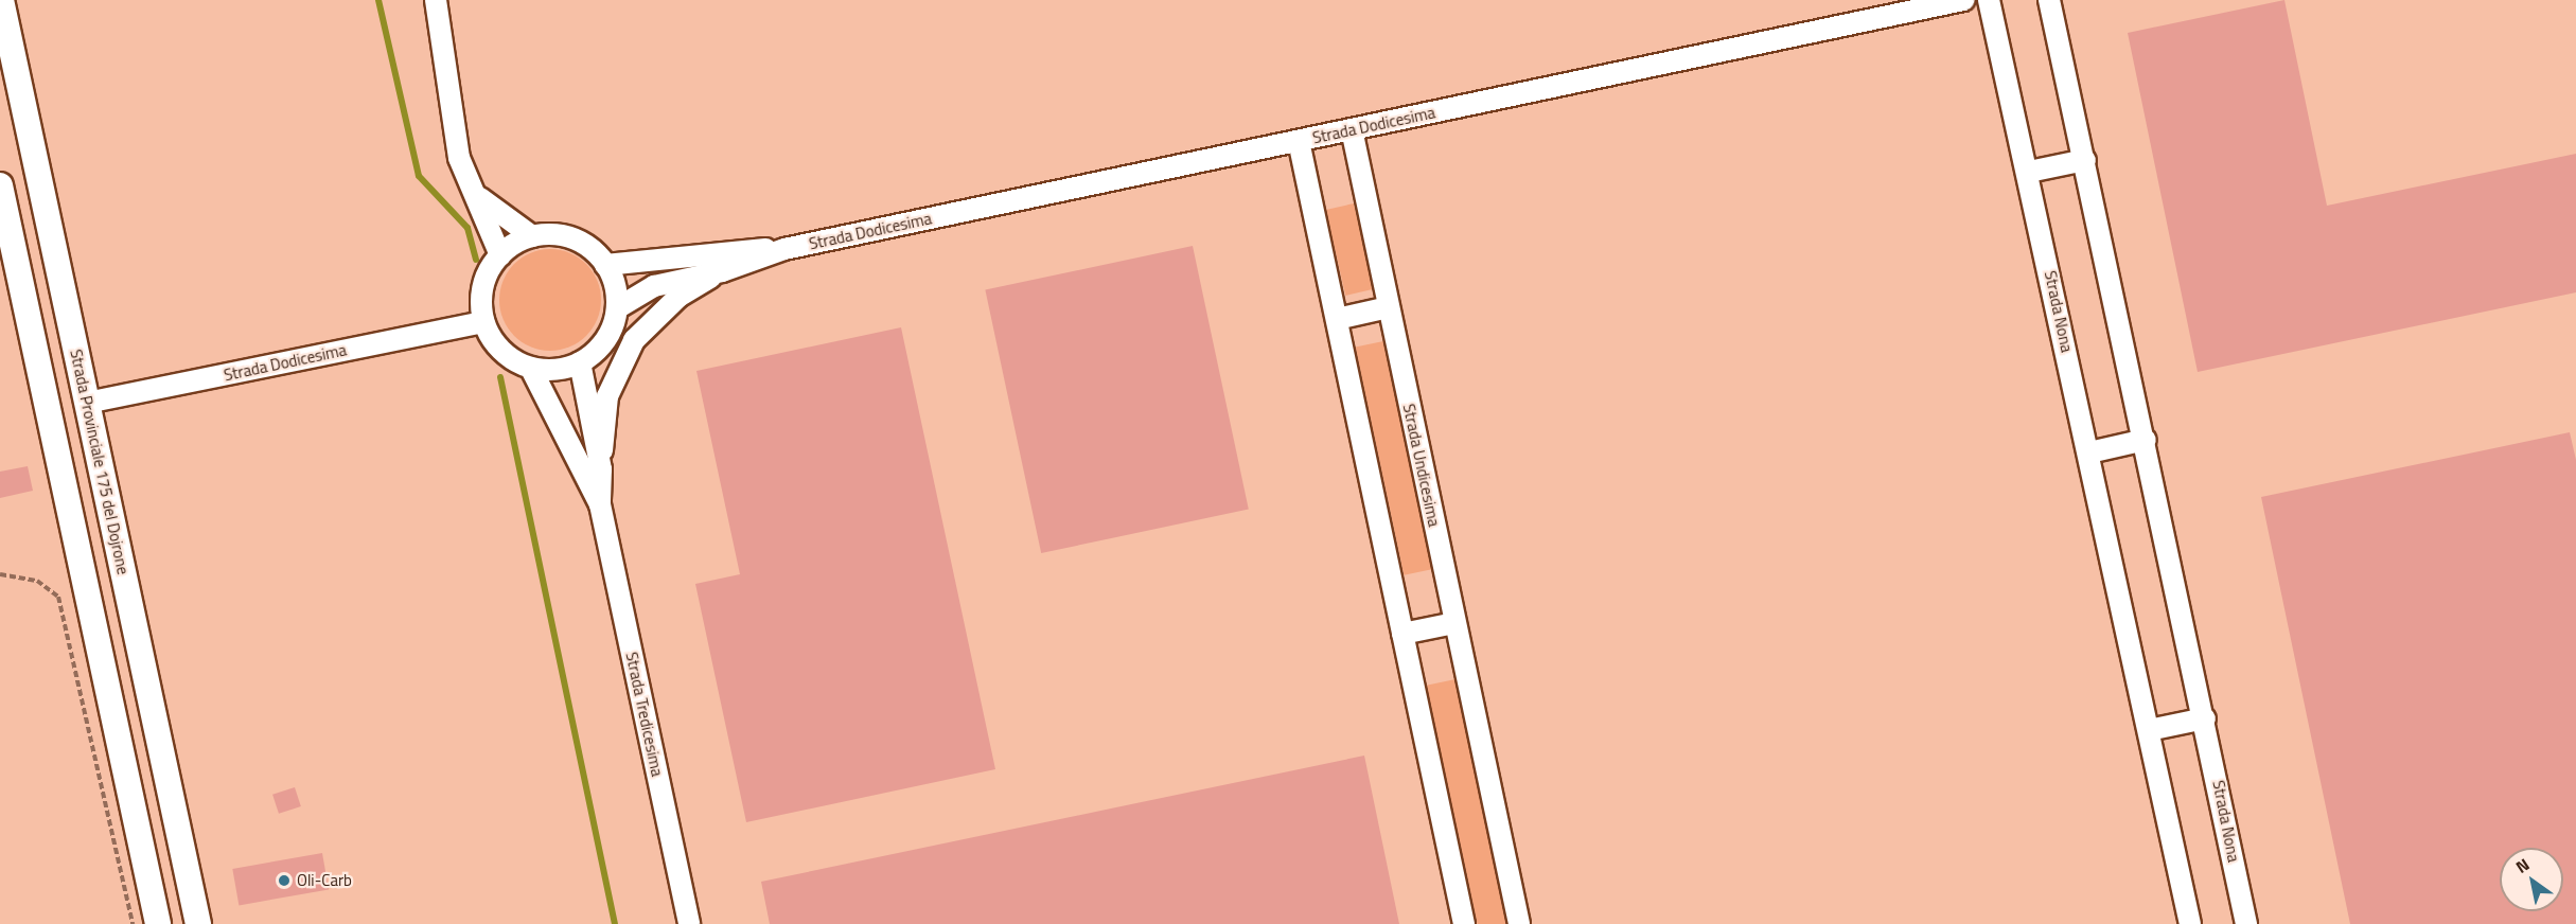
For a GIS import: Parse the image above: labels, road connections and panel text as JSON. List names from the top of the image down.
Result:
{
  "streets": {
    "street": [
      "Strada Dodicesima",
      "Strada Nona",
      "Strada Provinciale 175 del Dojrone",
      "Strada Undicesima",
      "Strada Tredicesima"
    ]
  },
  "crossings": [
    ["Strada Dodicesima", "Strada Provinciale 175 del Dojrone"],
    ["Strada Dodicesima", "Strada Undicesima"]
  ],
  "places": ["Oli-Carb"],
  "north": "top left"
}
